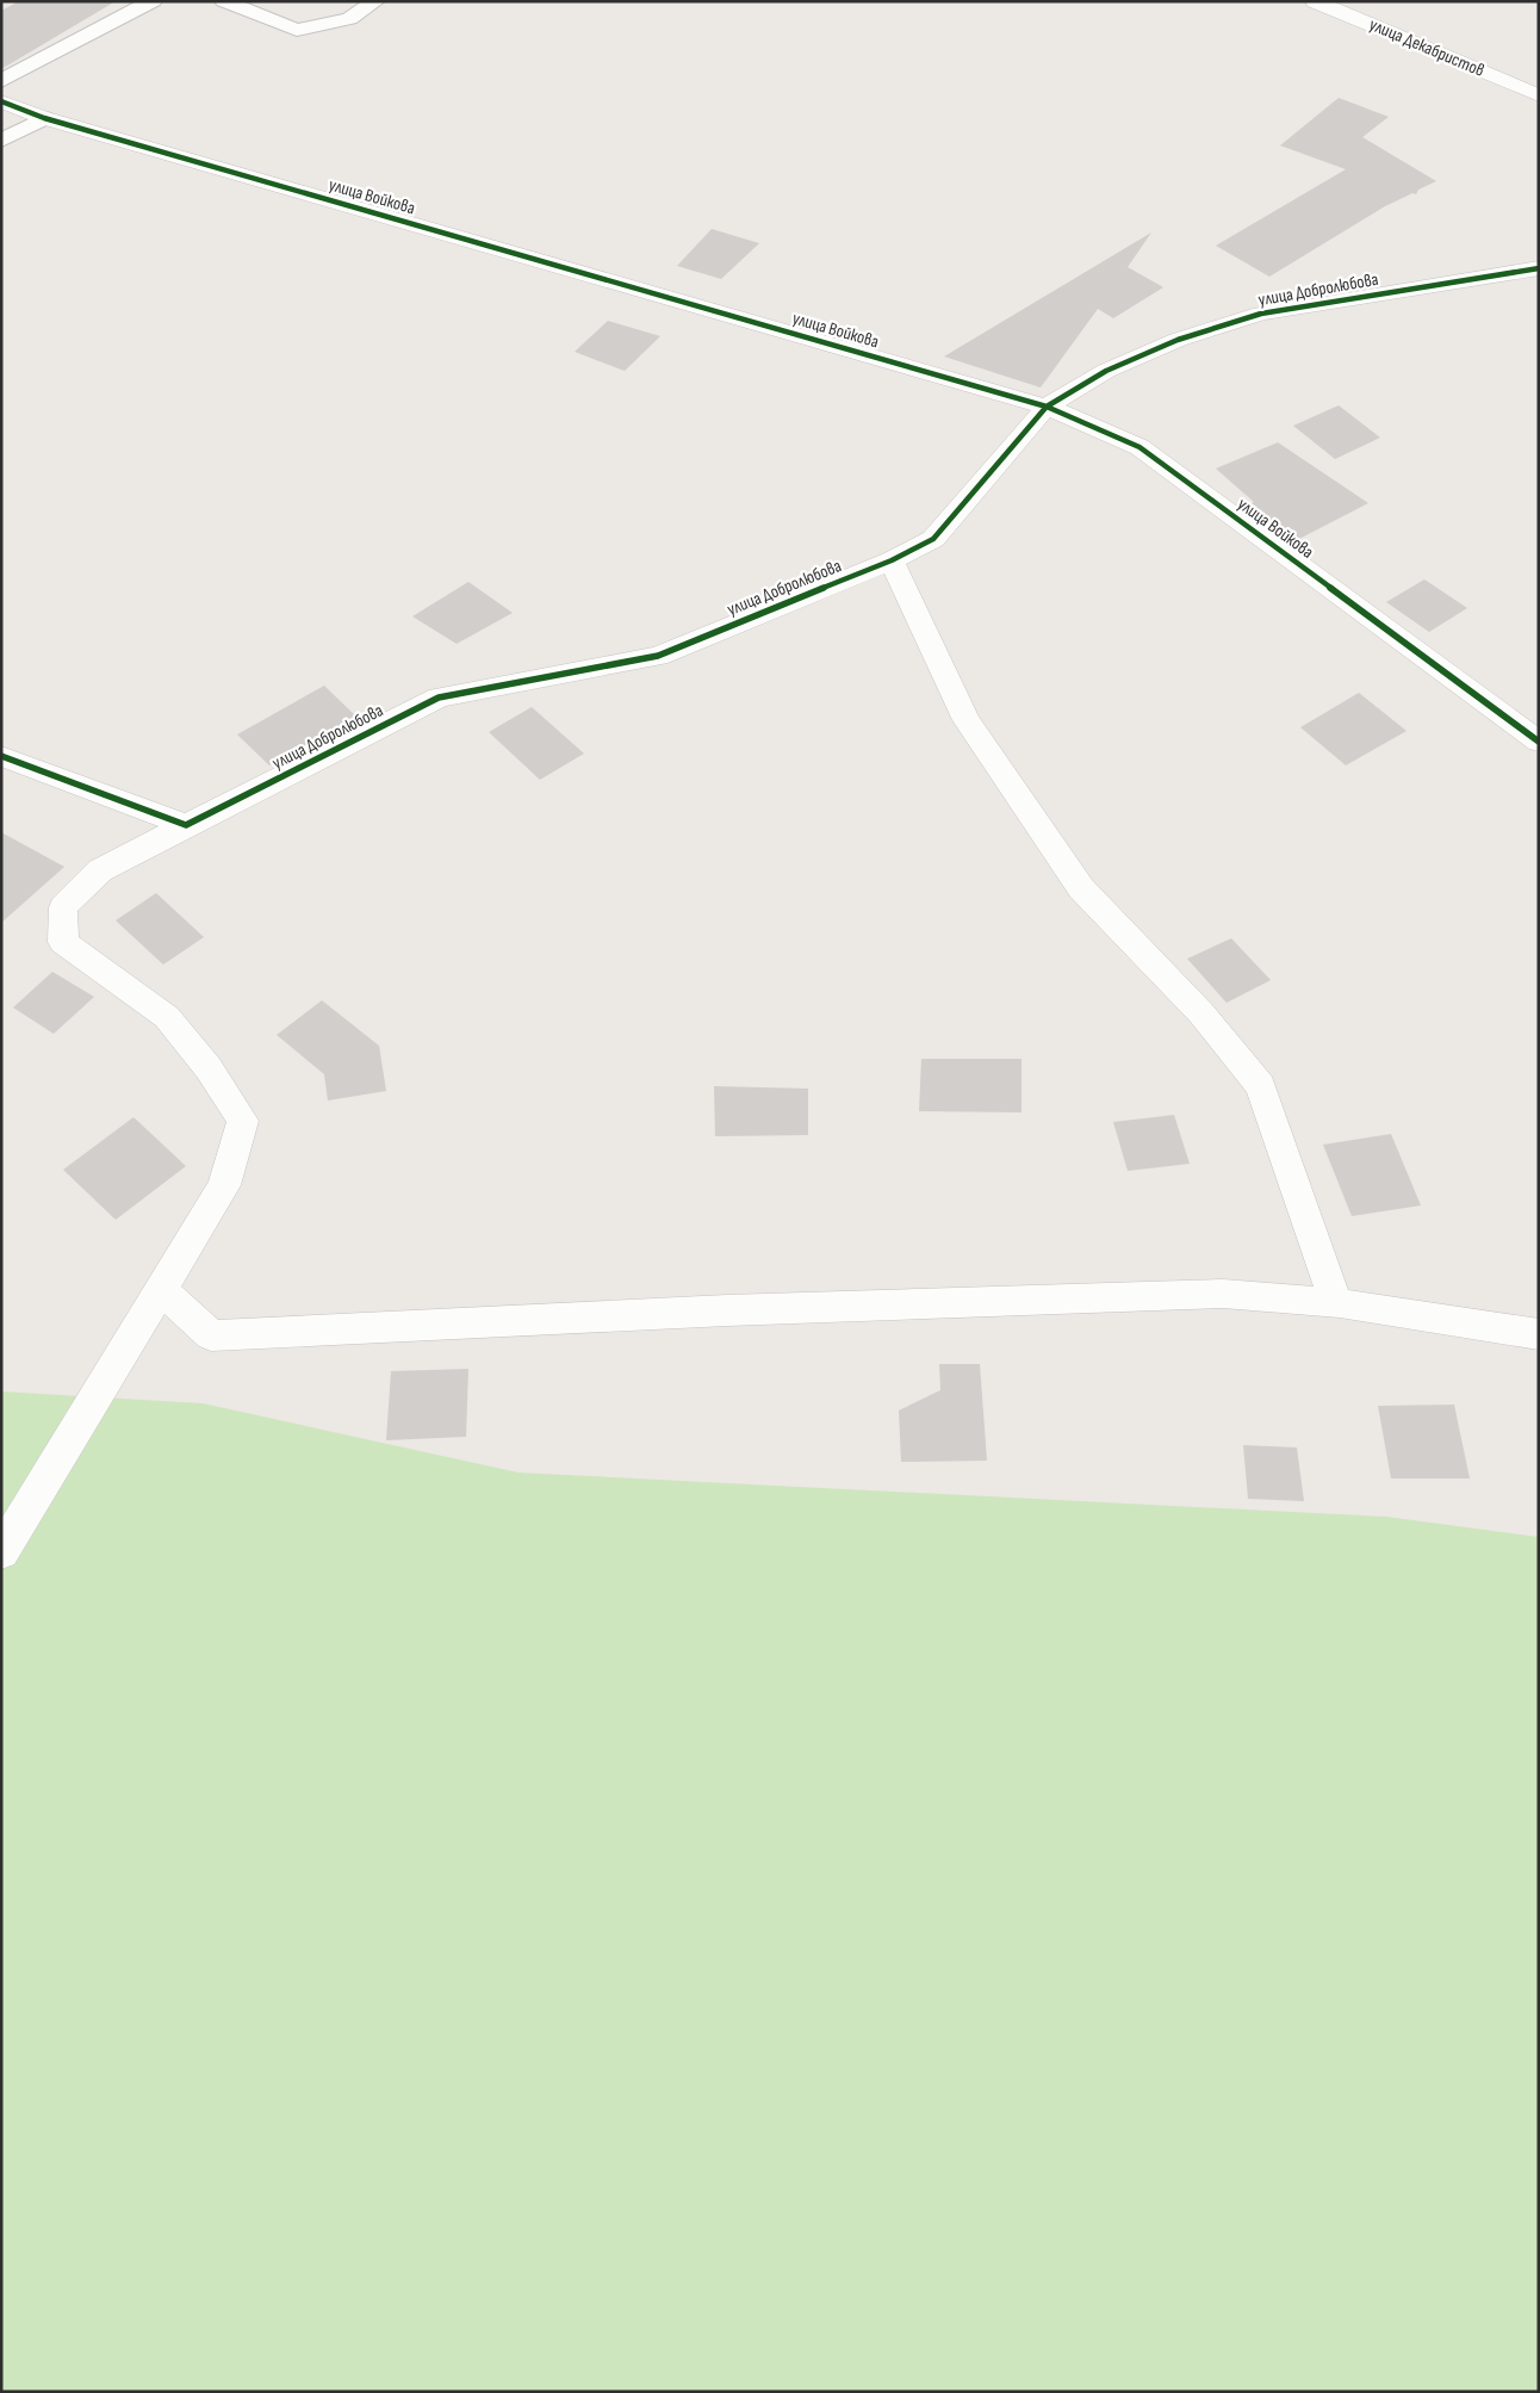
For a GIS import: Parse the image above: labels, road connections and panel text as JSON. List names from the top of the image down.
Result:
{
  "streets": {
    "street": ["улица Декабристов", "улица Войкова", "улица Добролюбова"]
  },
  "crossings": [
    ["улица Войкова", "улица Добролюбова"]
  ]
}
